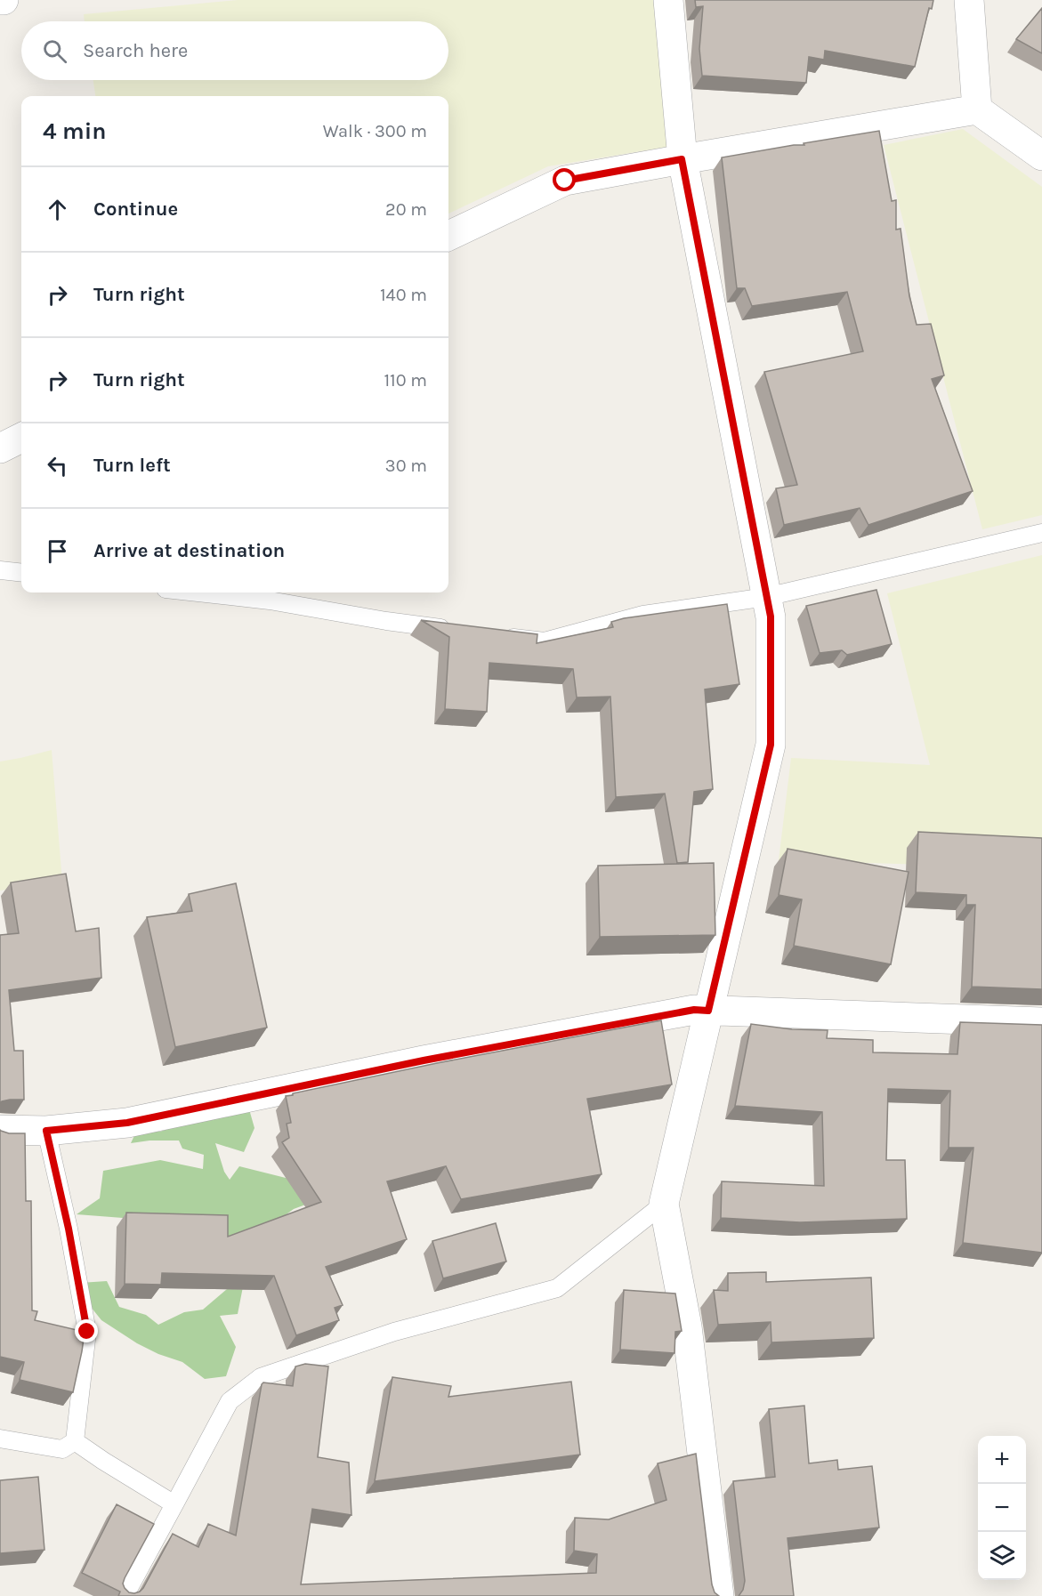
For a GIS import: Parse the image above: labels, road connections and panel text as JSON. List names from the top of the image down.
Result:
{
  "page": {
    "search": "Search here",
    "heading": ["4 min", "Walk · 300 m"],
    "list": [
      ["Continue", "20 m"],
      ["Turn right", "140 m"],
      ["Turn right", "110 m"],
      ["Turn left", "30 m"],
      "Arrive at destination"
    ],
    "map_buttons": ["+", "−"]
  }
}
